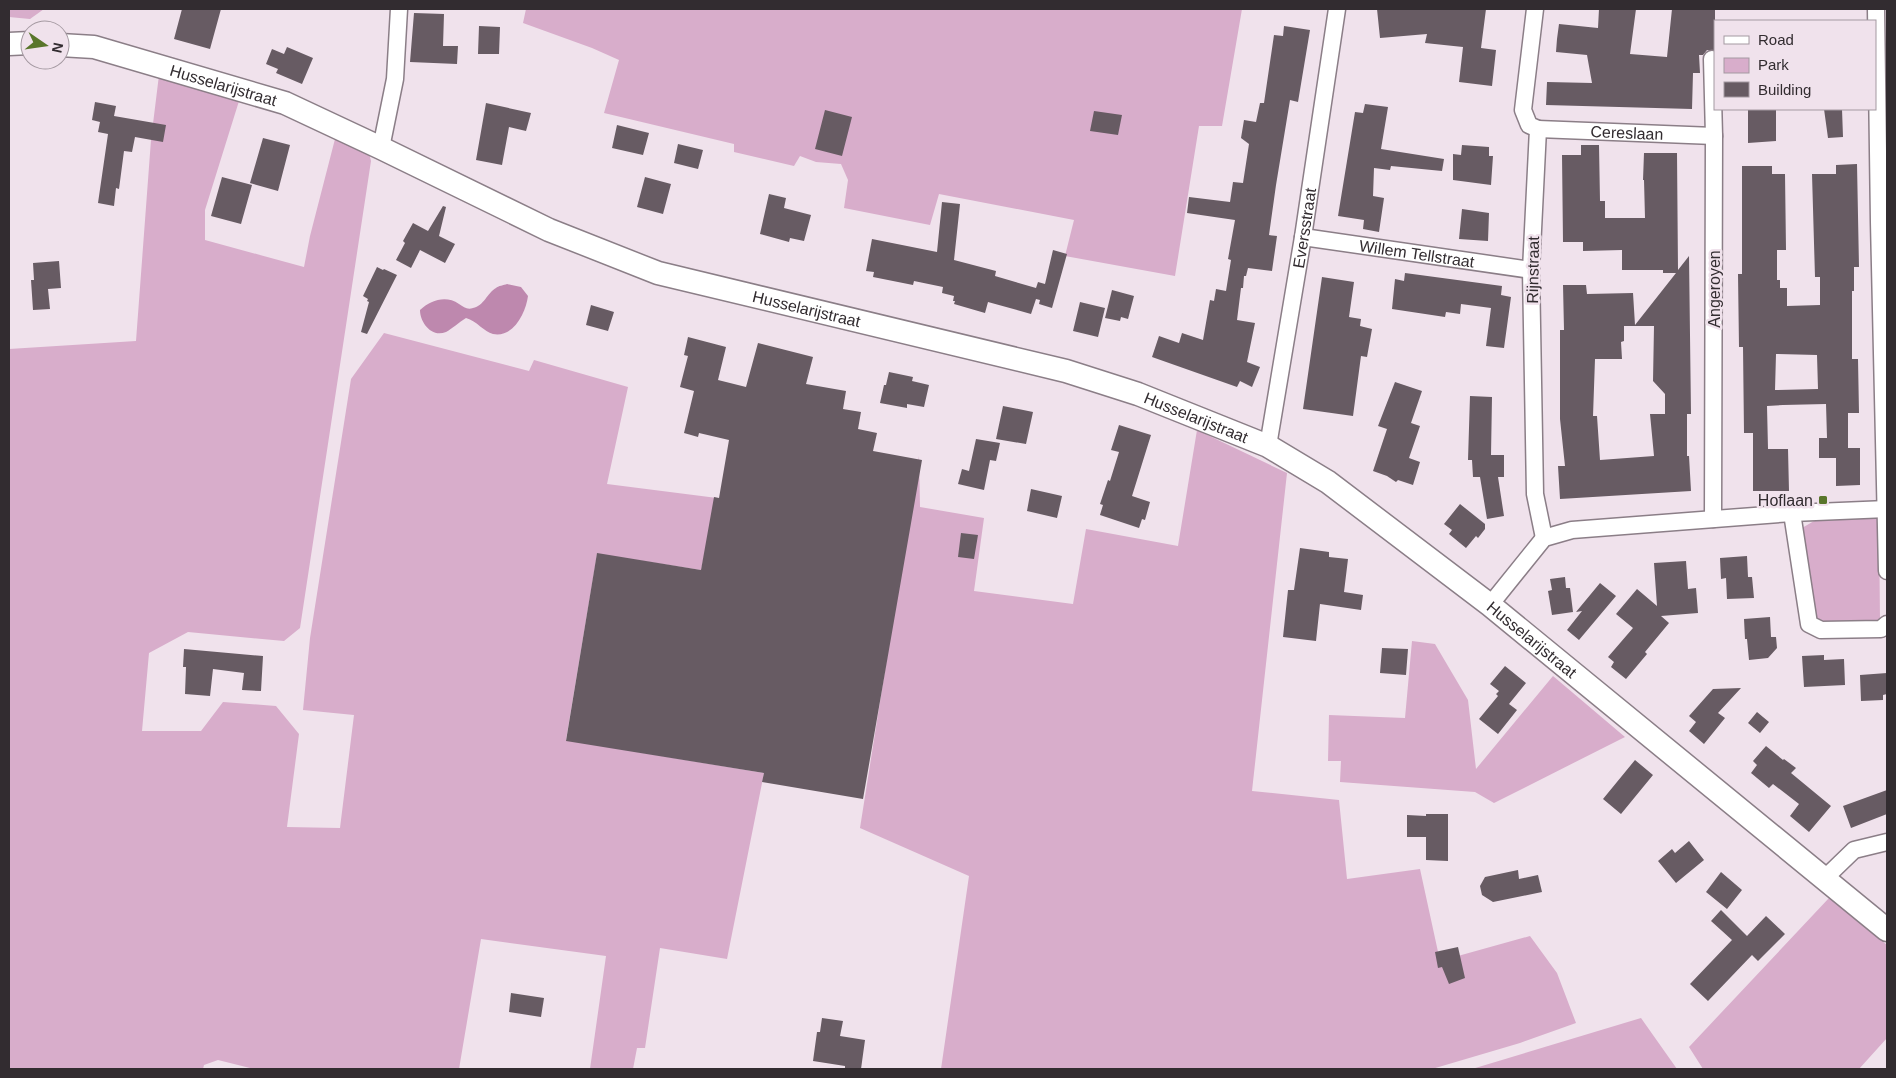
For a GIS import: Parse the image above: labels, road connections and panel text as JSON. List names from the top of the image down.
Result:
{
  "streets": {
    "street": [
      "Husselarijstraat",
      "Cereslaan",
      "Eversstraat",
      "Willem Tellstraat",
      "Rijnstraat",
      "Angeroyen"
    ]
  },
  "crossings": [
    ["Husselarijstraat", "Eversstraat"],
    ["Cereslaan", "Rijnstraat"],
    ["Cereslaan", "Angeroyen"],
    ["Eversstraat", "Willem Tellstraat"],
    ["Willem Tellstraat", "Rijnstraat"]
  ],
  "places": {
    "transit": ["Hoflaan"]
  },
  "legend": ["Road", "Park", "Building"],
  "north": "right"
}
